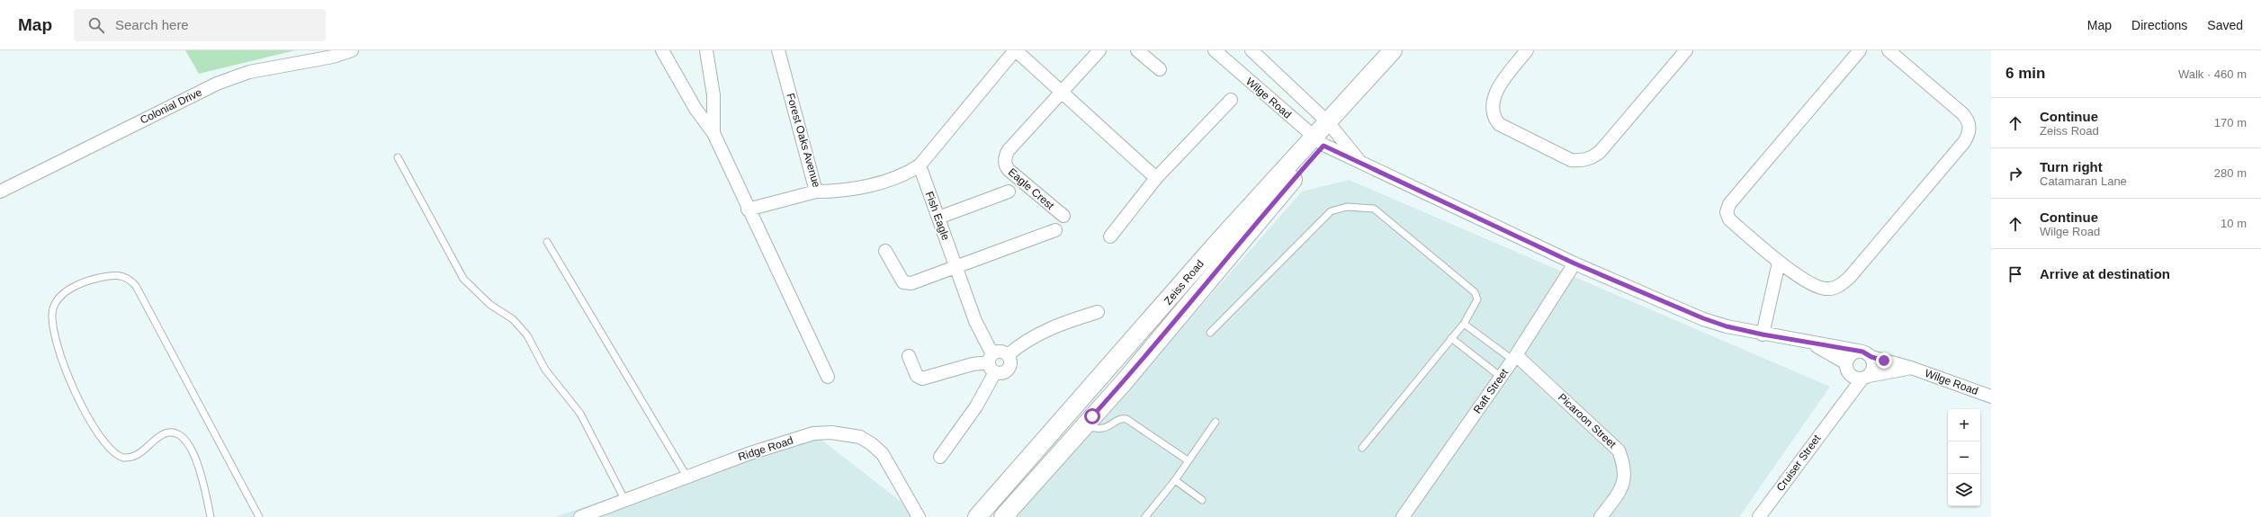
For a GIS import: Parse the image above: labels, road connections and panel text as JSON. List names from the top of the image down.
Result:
{
  "streets": {
    "street": [
      "Wilge Road",
      "Colonial Drive",
      "Forest Oaks Avenue",
      "Eagle Crest",
      "Fish Eagle",
      "Zeiss Road",
      "Raft Street",
      "Picaroon Street",
      "Ridge Road",
      "Cruiser Street"
    ]
  },
  "crossings": [
    ["Wilge Road", "Zeiss Road"],
    ["Wilge Road", "Raft Street"],
    ["Wilge Road", "Cruiser Street"],
    ["Forest Oaks Avenue", "Fish Eagle"],
    ["Raft Street", "Picaroon Street"]
  ],
  "page": {
    "header": "Map",
    "search": "Search here",
    "nav": ["Map", "Directions", "Saved"],
    "heading": ["6 min", "Walk · 460 m"],
    "list": [
      ["Continue", "Zeiss Road", "170 m"],
      ["Turn right", "Catamaran Lane", "280 m"],
      ["Continue", "Wilge Road", "10 m"],
      "Arrive at destination"
    ],
    "map_buttons": ["+", "−"]
  }
}
